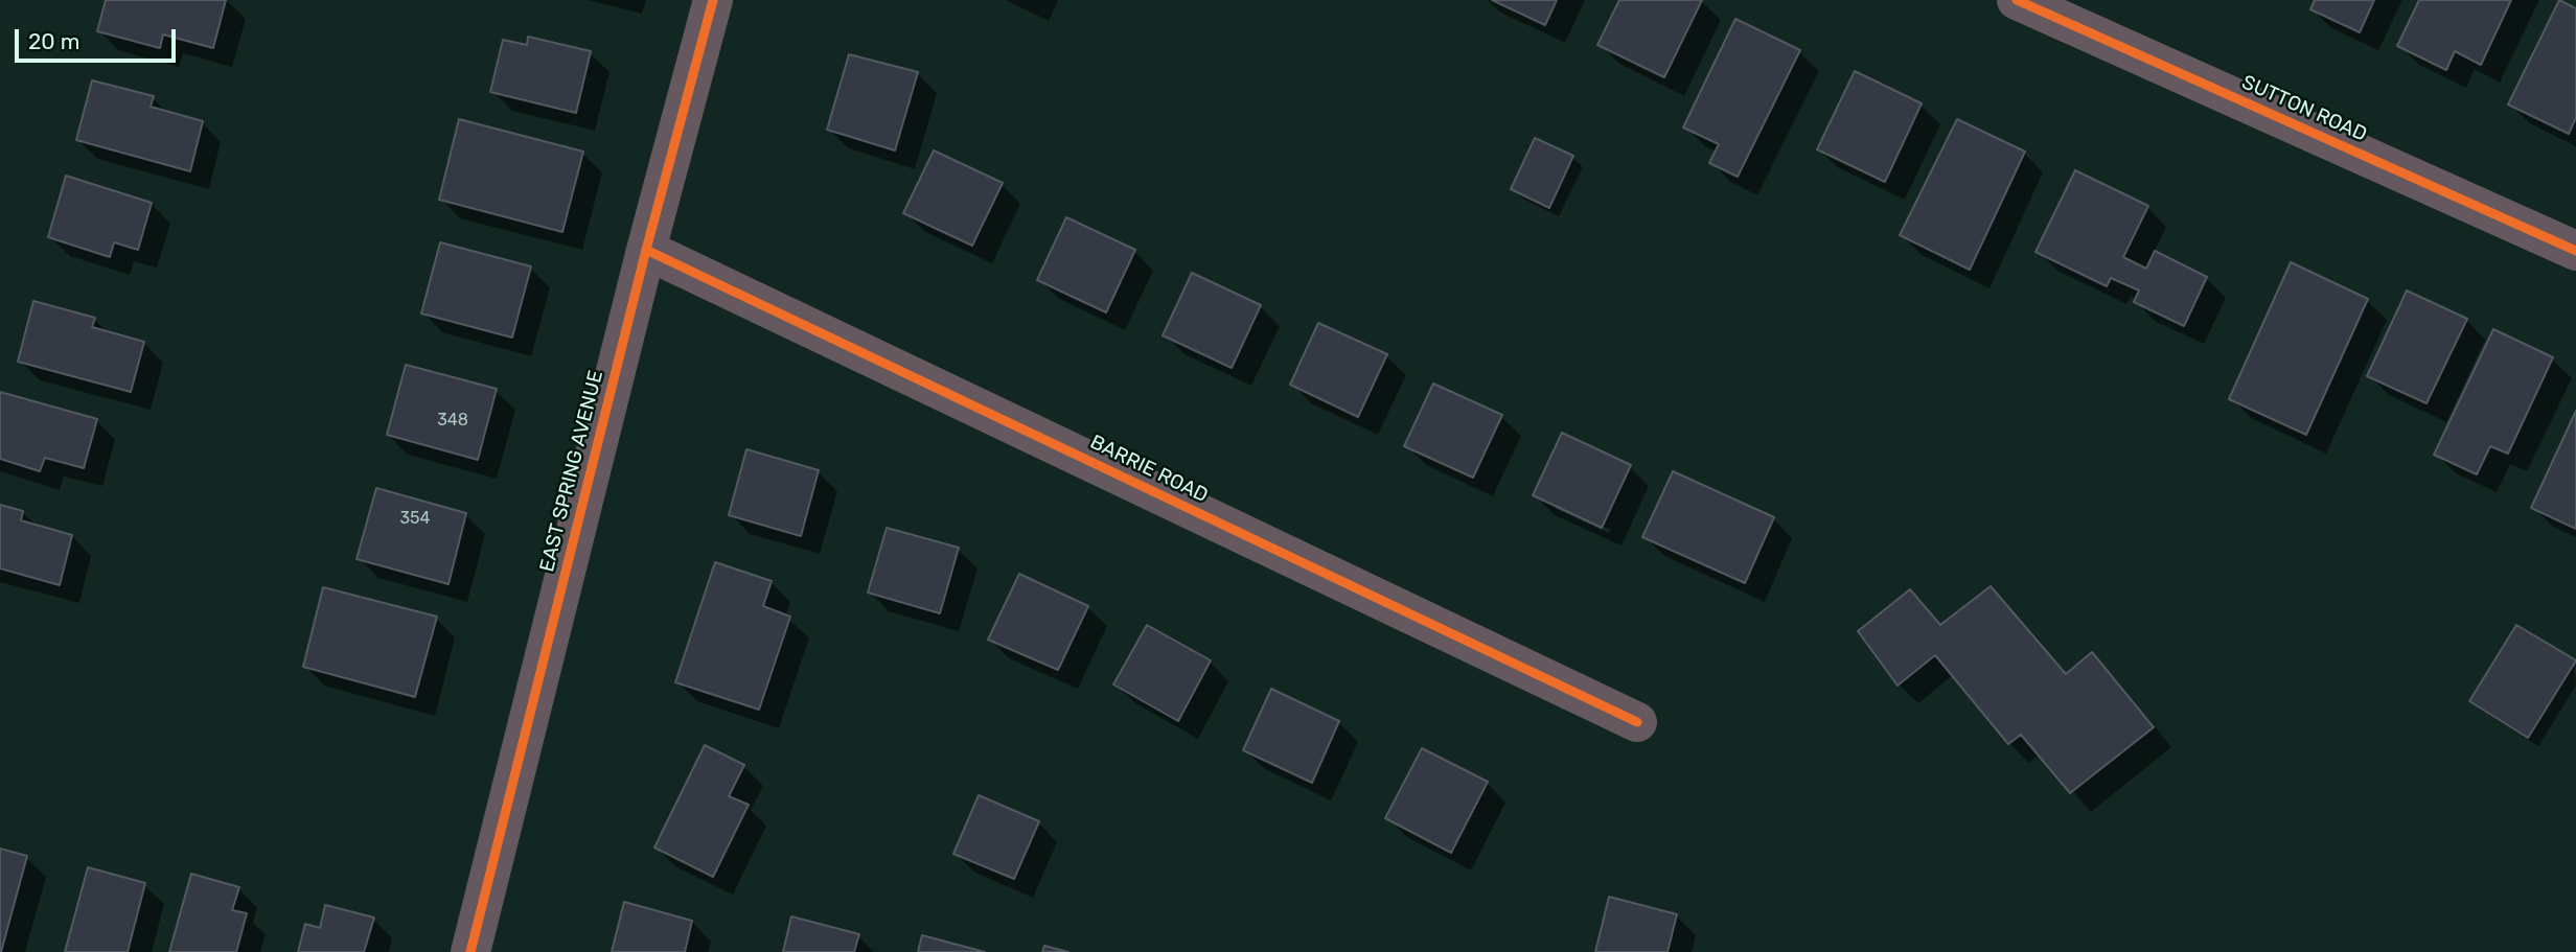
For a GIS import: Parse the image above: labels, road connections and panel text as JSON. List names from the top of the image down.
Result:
{
  "streets": {
    "street": ["SUTTON ROAD", "BARRIE ROAD", "EAST SPRING AVENUE"]
  },
  "crossings": [
    ["BARRIE ROAD", "EAST SPRING AVENUE"]
  ],
  "house_numbers": ["348", "354"],
  "scale_bar": "20 m"
}
